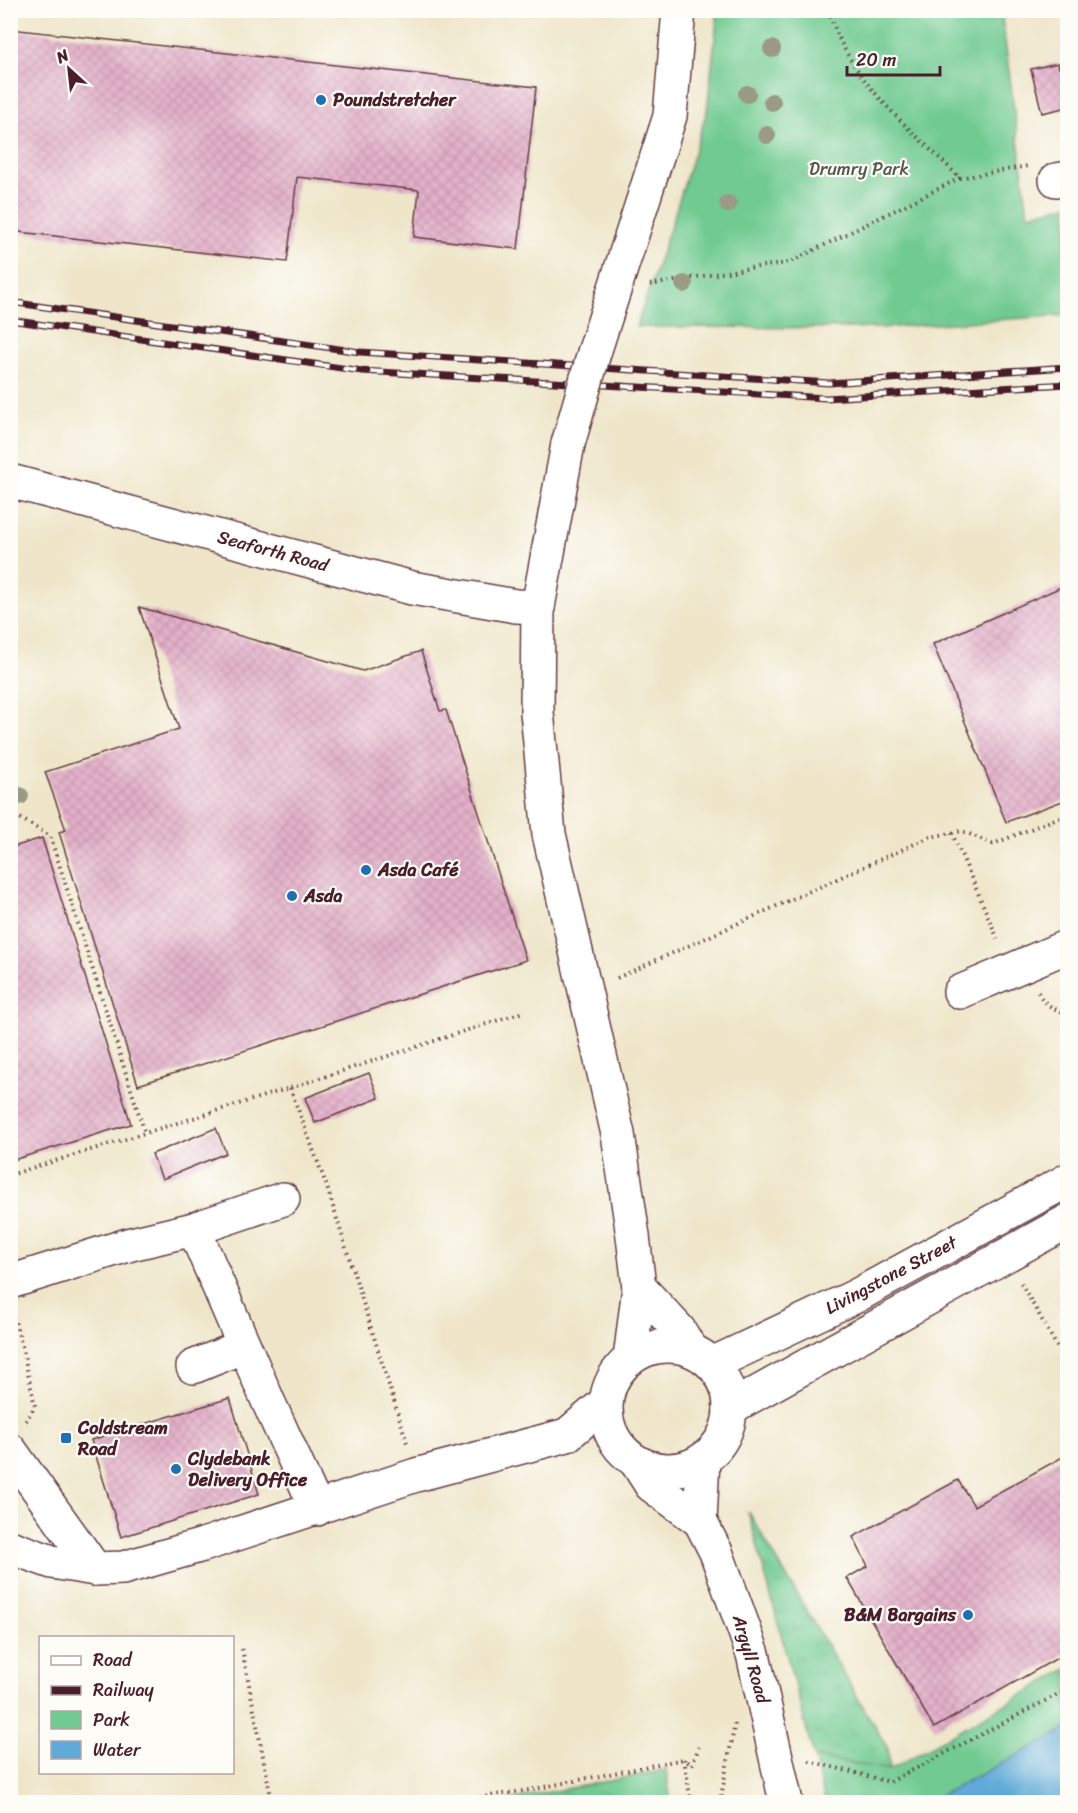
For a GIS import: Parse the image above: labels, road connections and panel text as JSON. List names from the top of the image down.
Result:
{
  "streets": {
    "street": ["Seaforth Road", "Livingstone Street", "Argyll Road"]
  },
  "crossings": [
    ["Livingstone Street", "Argyll Road"]
  ],
  "parks": ["Drumry Park"],
  "places": {
    "other": [
      "Poundstretcher",
      "Asda Café",
      "Asda",
      "Clydebank Delivery Office",
      "B&M Bargains"
    ],
    "transit": ["Coldstream Road"]
  },
  "legend": [
    "Road",
    "Railway",
    "Park",
    "Water"
  ],
  "scale_bar": "20 m",
  "north": "top left"
}
